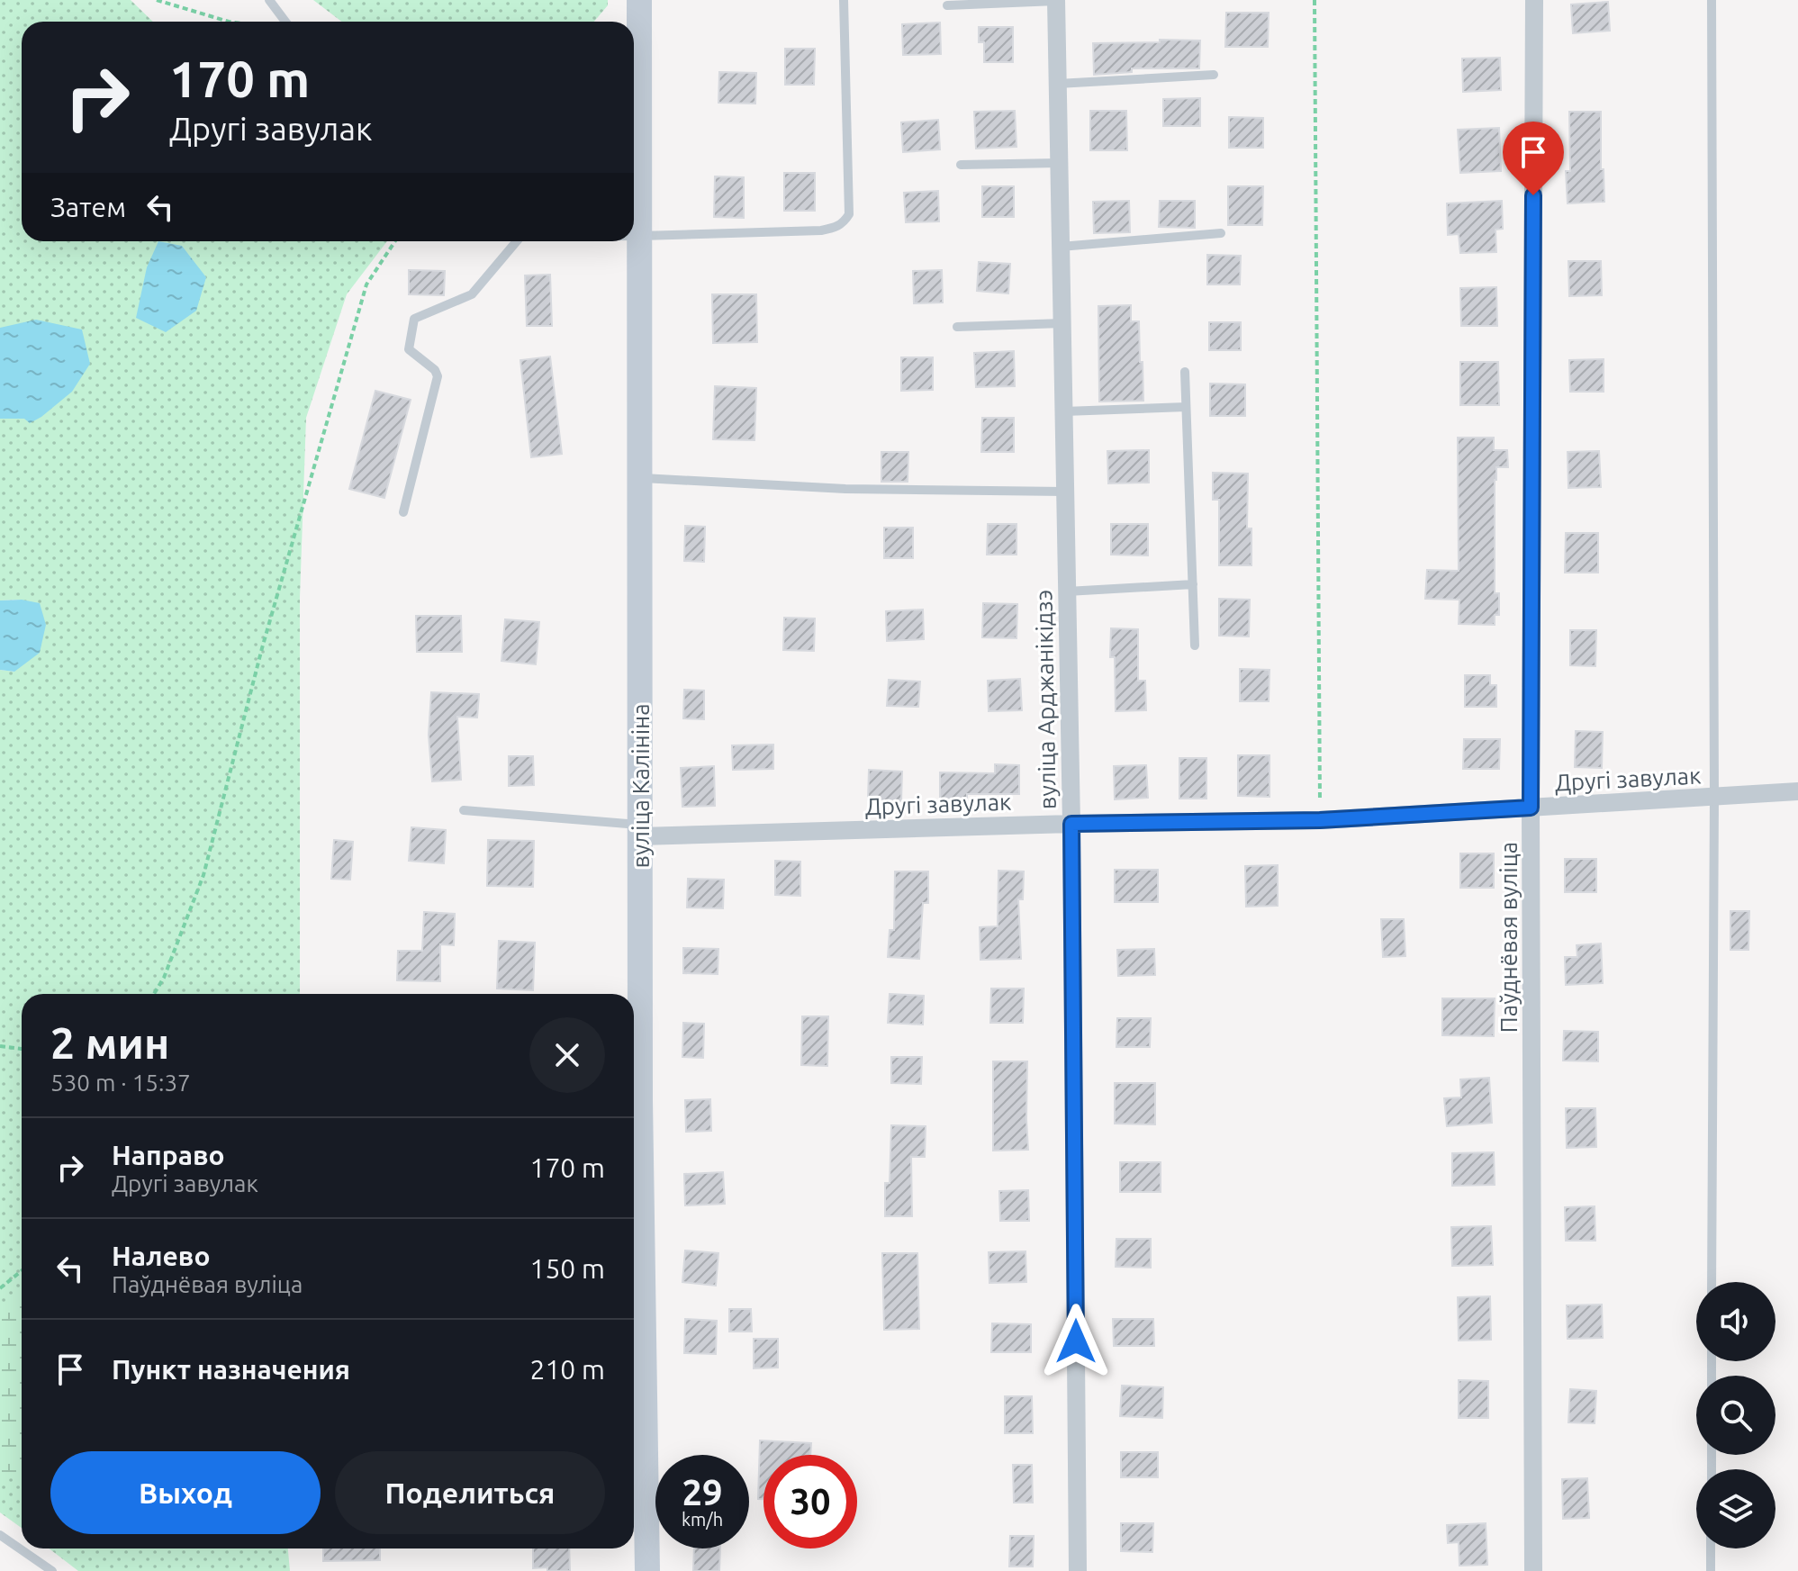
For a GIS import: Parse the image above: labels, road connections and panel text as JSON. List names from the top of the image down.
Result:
{
  "streets": {
    "street": [
      "вуліца Арджанікідзэ",
      "Другі завулак",
      "вуліца Калініна",
      "Паўднёвая вуліца"
    ]
  },
  "crossings": [
    ["вуліца Арджанікідзэ", "Другі завулак"],
    ["Другі завулак", "вуліца Калініна"],
    ["Другі завулак", "Паўднёвая вуліца"]
  ],
  "page": {
    "turn": ["170 m", "Другі завулак"],
    "then": "Затем",
    "heading": ["2 мин", "530 m · 15:37"],
    "list": [
      {
        "name": "Направо",
        "note": "Другі завулак",
        "value": "170 m"
      },
      {
        "name": "Налево",
        "note": "Паўднёвая вуліца",
        "value": "150 m"
      },
      {
        "name": "Пункт назначения",
        "value": "210 m"
      }
    ],
    "buttons": ["Выход", "Поделиться"],
    "speed": "29 km/h",
    "limit": "30"
  }
}
